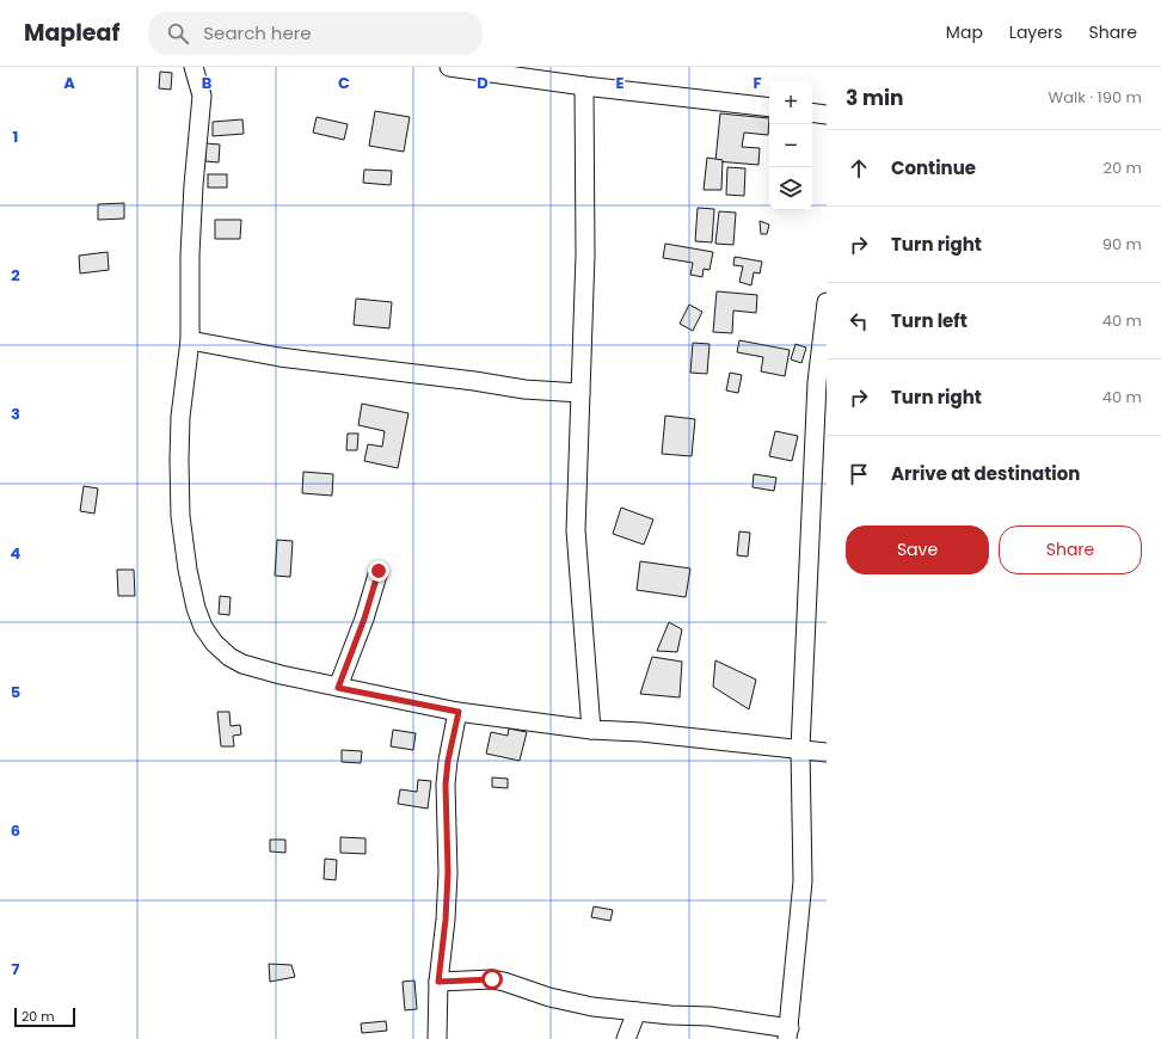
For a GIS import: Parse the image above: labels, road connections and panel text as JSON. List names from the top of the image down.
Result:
{
  "scale_bar": "20 m",
  "page": {
    "header": "Mapleaf",
    "search": "Search here",
    "nav": ["Map", "Layers", "Share"],
    "heading": ["3 min", "Walk · 190 m"],
    "map_buttons": ["+", "−"],
    "list": [
      ["Continue", "20 m"],
      ["Turn right", "90 m"],
      ["Turn left", "40 m"],
      ["Turn right", "40 m"],
      "Arrive at destination"
    ],
    "buttons": ["Save", "Share"],
    "scale": "20 m"
  },
  "grid": {
    "columns": [
      "A",
      "B",
      "C",
      "D",
      "E",
      "F"
    ],
    "rows": [
      "1",
      "2",
      "3",
      "4",
      "5",
      "6",
      "7"
    ]
  }
}
